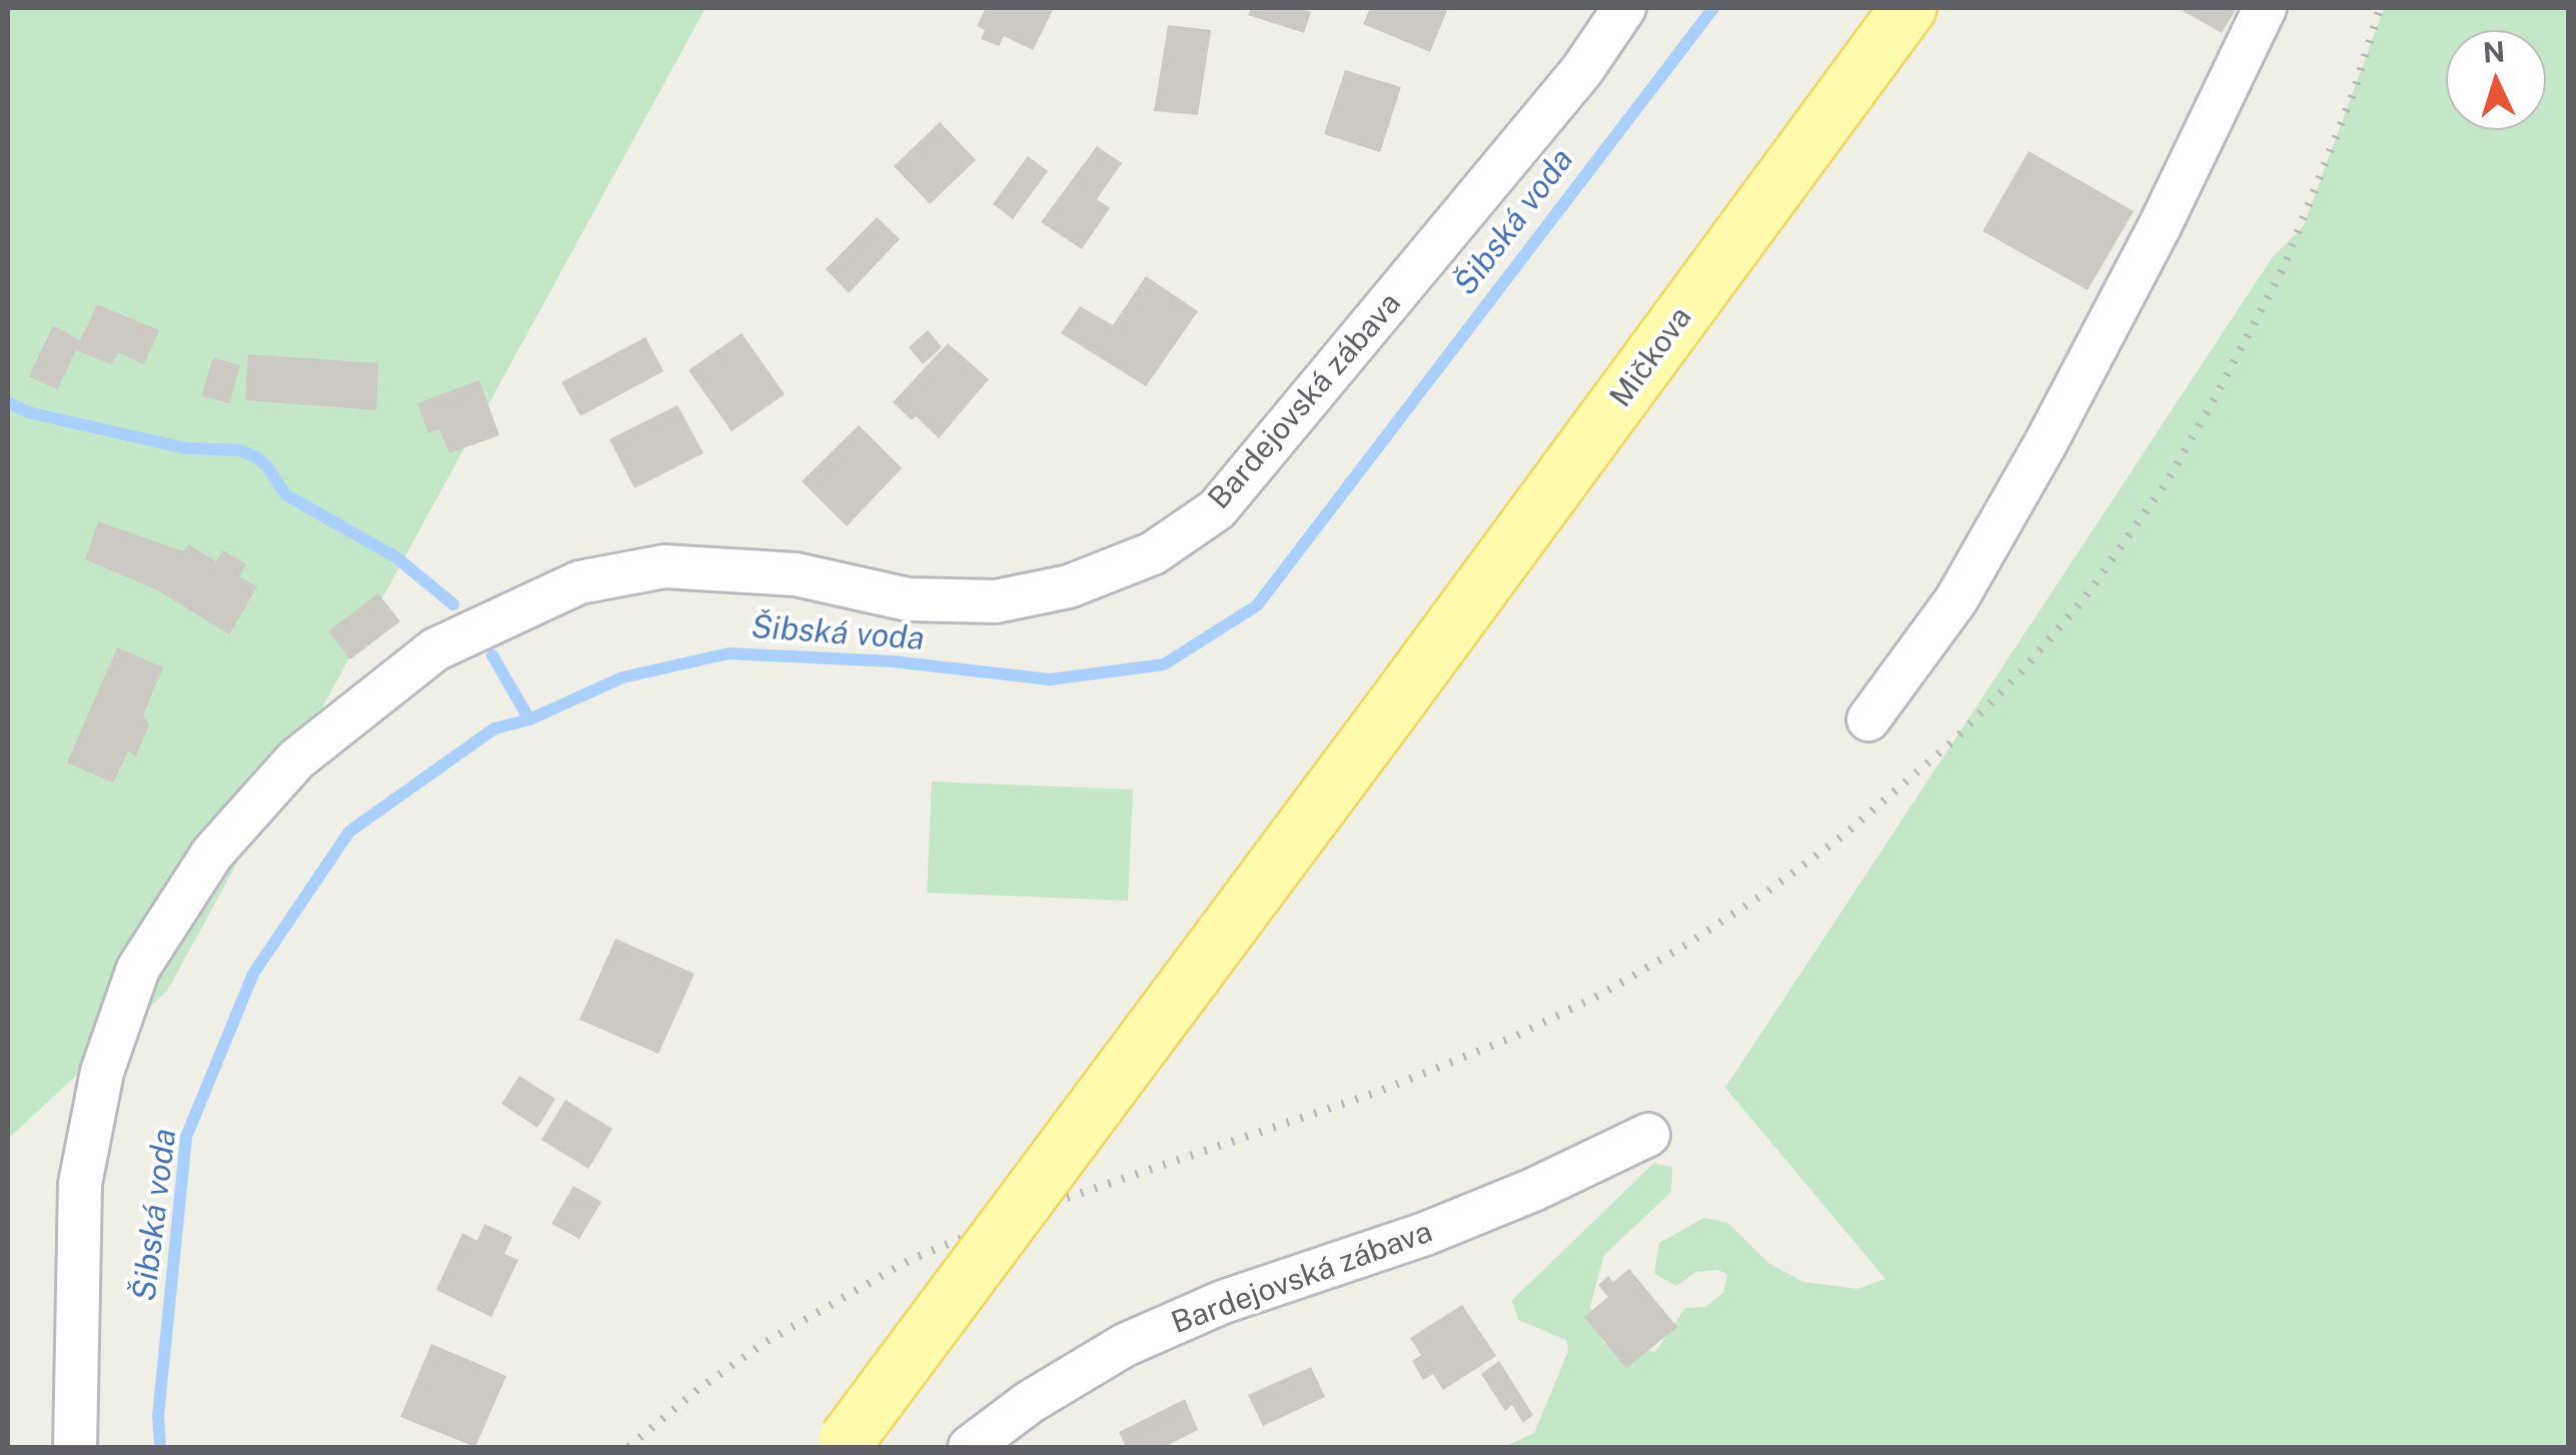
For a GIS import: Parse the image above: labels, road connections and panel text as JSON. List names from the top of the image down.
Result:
{
  "streets": {
    "main road": ["Mičkova"],
    "street": ["Bardejovská zábava"]
  },
  "water": ["Šibská voda"],
  "north": "top"
}
